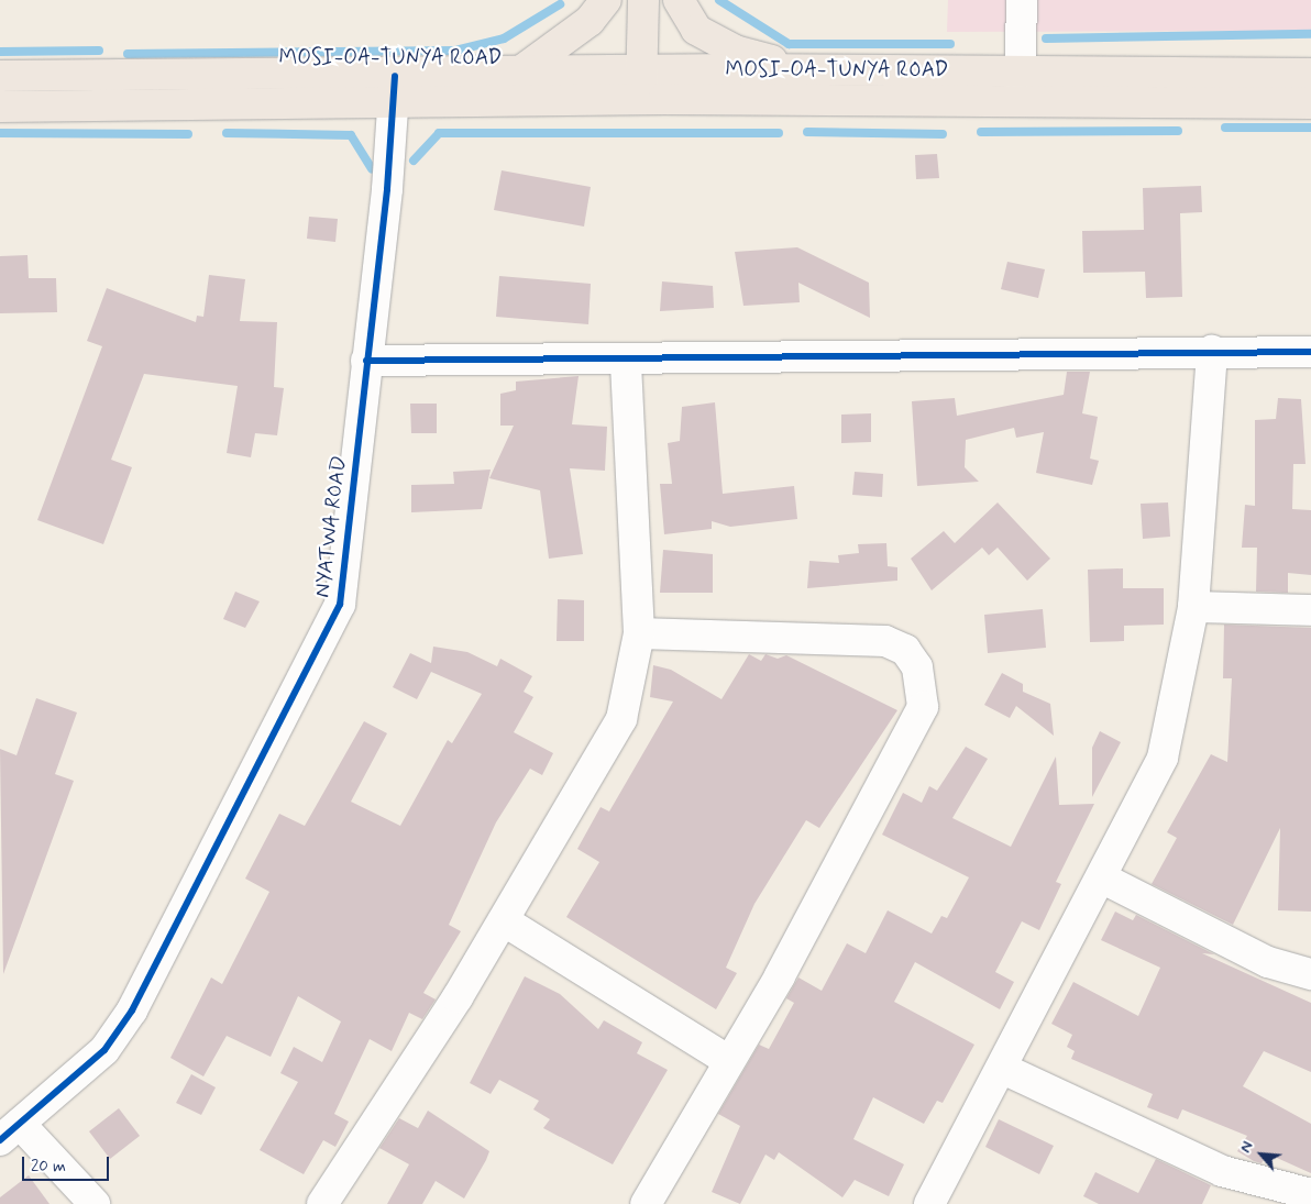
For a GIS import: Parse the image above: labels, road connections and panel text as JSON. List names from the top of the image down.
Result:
{
  "streets": {
    "main road": ["MOSI-OA-TUNYA ROAD"],
    "street": ["NYATWA ROAD"]
  },
  "crossings": [
    ["MOSI-OA-TUNYA ROAD", "NYATWA ROAD"]
  ],
  "scale_bar": "20 m",
  "north": "top left"
}
